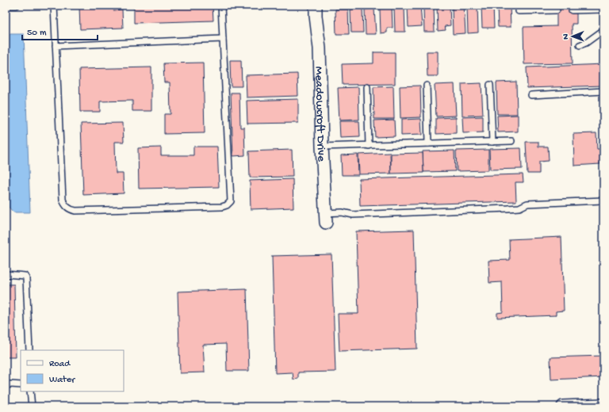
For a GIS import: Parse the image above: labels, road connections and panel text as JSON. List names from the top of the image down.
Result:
{
  "streets": {
    "street": ["Meadowcroft Drive"]
  },
  "legend": ["Road", "Water"],
  "scale_bar": "50 m",
  "north": "left"
}
